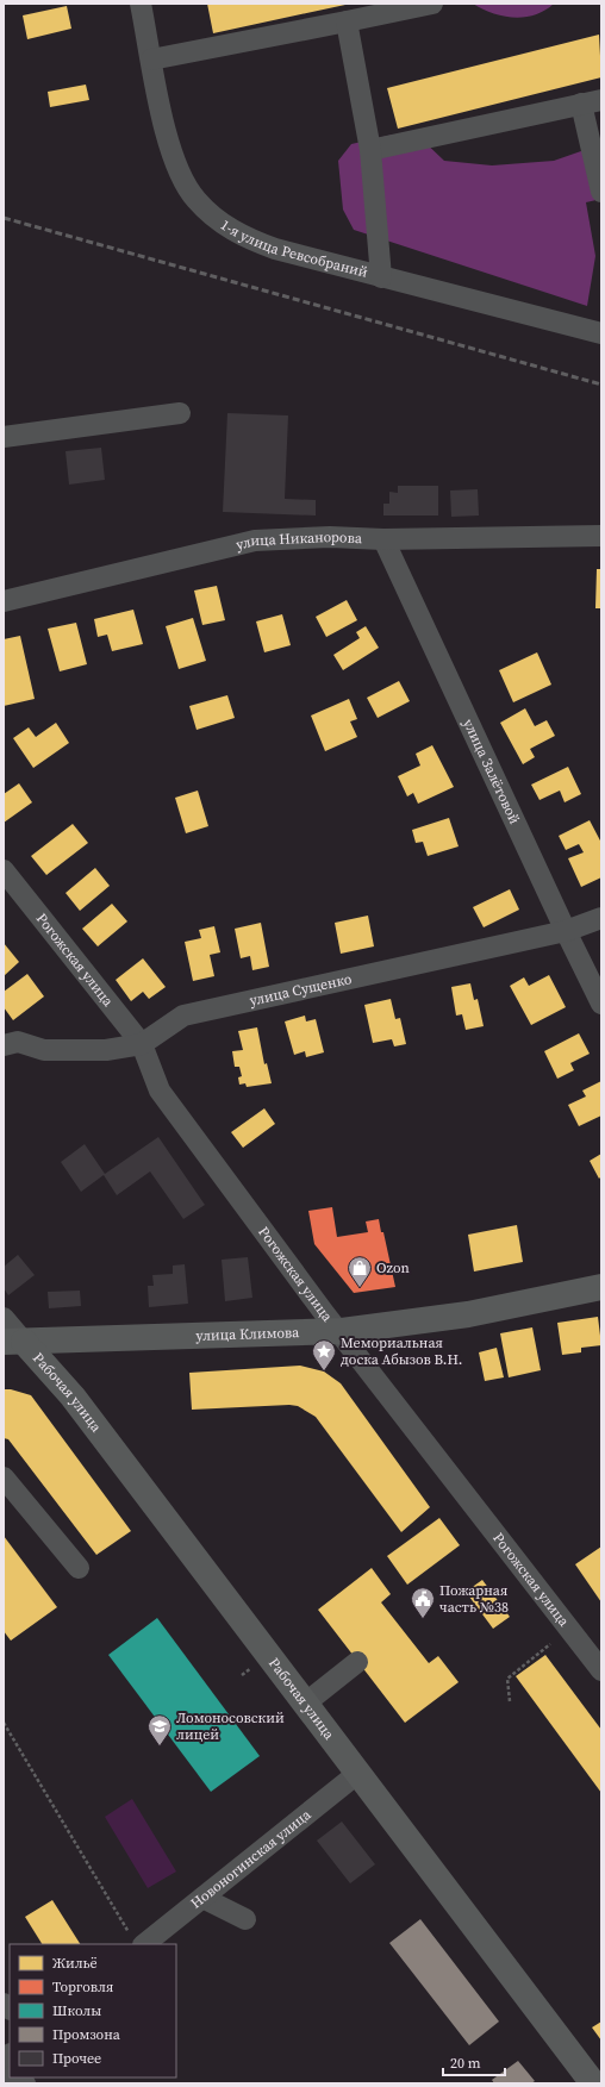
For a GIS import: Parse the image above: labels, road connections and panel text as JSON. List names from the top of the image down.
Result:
{
  "streets": {
    "main road": ["улица Климова", "Рабочая улица"],
    "street": [
      "1-я улица Ревсобраний",
      "улица Никанорова",
      "улица Залётовой",
      "Рогожская улица",
      "улица Сущенко",
      "Новоногинская улица"
    ]
  },
  "crossings": [
    ["улица Никанорова", "улица Залётовой"],
    ["улица Залётовой", "улица Сущенко"],
    ["Рогожская улица", "улица Сущенко"],
    ["Рогожская улица", "улица Климова"],
    ["улица Климова", "Рабочая улица"],
    ["Рабочая улица", "Новоногинская улица"]
  ],
  "places": {
    "shop": ["Ozon"],
    "place": ["Мемориальная доска Абызов В.Н."],
    "public building": ["Пожарная часть №38"],
    "school or university": ["Ломоносовский лицей"]
  },
  "legend": [
    "Жильё",
    "Торговля",
    "Школы",
    "Промзона",
    "Прочее"
  ],
  "scale_bar": "20 m"
}
